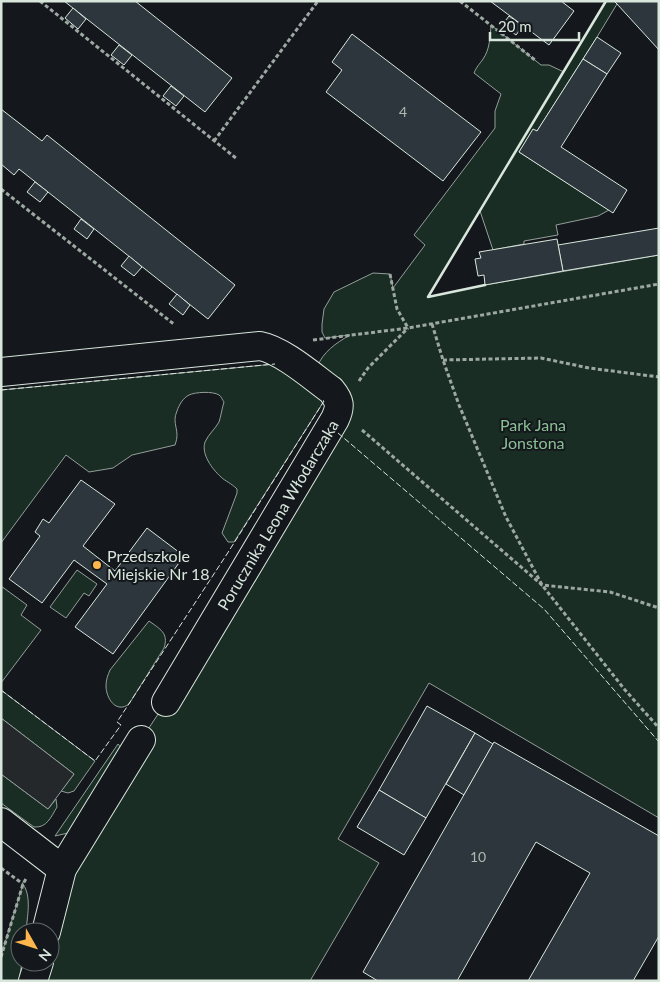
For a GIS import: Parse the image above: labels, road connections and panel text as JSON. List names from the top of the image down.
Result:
{
  "streets": {
    "street": ["Porucznika Leona Włodarczaka"]
  },
  "parks": ["Park Jana Jonstona"],
  "places": ["Przedszkole Miejskie Nr 18"],
  "house_numbers": ["4", "10"],
  "scale_bar": "20 m",
  "north": "bottom right"
}
